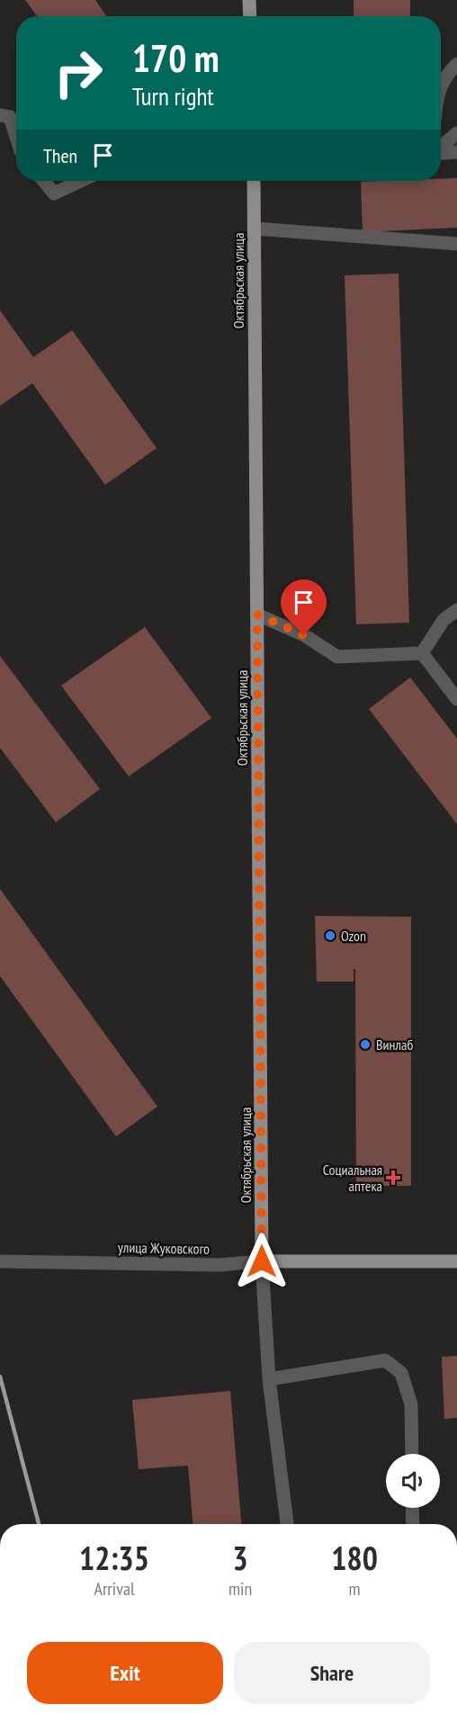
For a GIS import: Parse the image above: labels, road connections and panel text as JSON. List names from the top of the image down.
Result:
{
  "streets": {
    "main road": ["Октябрьская улица", "улица Жуковского"]
  },
  "crossings": [
    ["Октябрьская улица", "улица Жуковского"]
  ],
  "places": {
    "other": ["Ozon", "Винлаб"],
    "health": ["Социальная аптека"]
  },
  "page": {
    "turn": ["170 m", "Turn right"],
    "then": "Then",
    "eta": [
      "12:35",
      "Arrival",
      "3",
      "min",
      "180",
      "m"
    ],
    "buttons": ["Exit", "Share"]
  }
}
